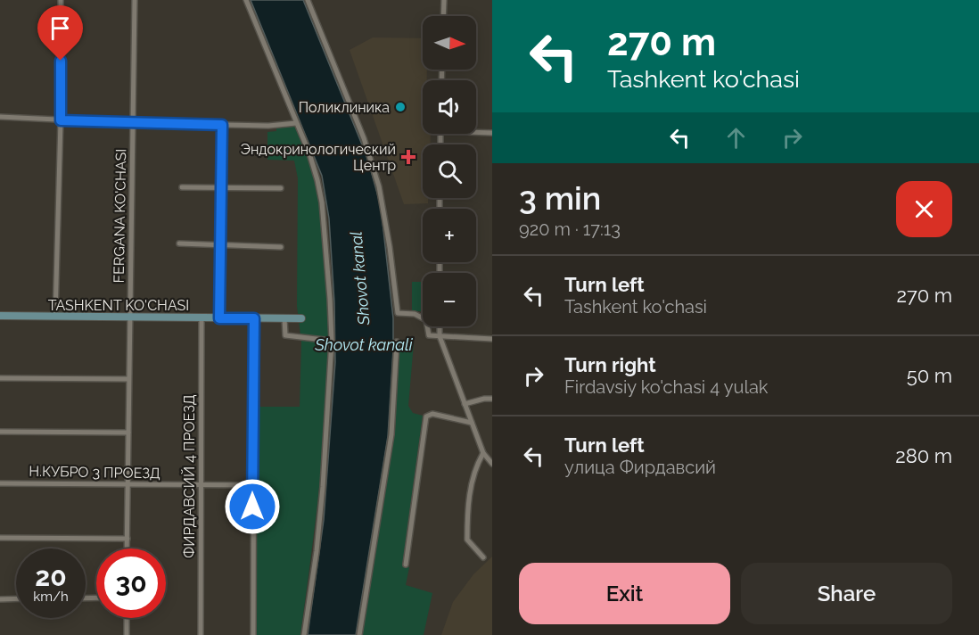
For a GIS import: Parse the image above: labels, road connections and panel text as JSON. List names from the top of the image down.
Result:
{
  "streets": {
    "street": [
      "FERGANA KO'CHASI",
      "TASHKENT KO'CHASI",
      "Н.КУБРО 3 ПРОЕЗД",
      "ФИРДАВСИЙ 4 ПРОЕЗД"
    ]
  },
  "crossings": [
    ["FERGANA KO'CHASI", "TASHKENT KO'CHASI"],
    ["FERGANA KO'CHASI", "Н.КУБРО 3 ПРОЕЗД"],
    ["TASHKENT KO'CHASI", "ФИРДАВСИЙ 4 ПРОЕЗД"],
    ["Н.КУБРО 3 ПРОЕЗД", "ФИРДАВСИЙ 4 ПРОЕЗД"]
  ],
  "water": ["Shovot kanal", "Shovot kanali"],
  "places": {
    "other": ["Поликлиника"],
    "health": ["Эндокринологический Центр"]
  },
  "north": "right",
  "page": {
    "turn": ["270 m", "Tashkent ko'chasi"],
    "map_buttons": ["+", "−"],
    "heading": ["3 min", "920 m · 17:13"],
    "list": [
      {
        "name": "Turn left",
        "note": "Tashkent ko'chasi",
        "value": "270 m"
      },
      {
        "name": "Turn right",
        "note": "Firdavsiy ko'chasi 4 yulak",
        "value": "50 m"
      },
      {
        "name": "Turn left",
        "note": "улица Фирдавсий",
        "value": "280 m"
      }
    ],
    "speed": "20 km/h",
    "limit": "30",
    "buttons": ["Exit", "Share"]
  }
}
